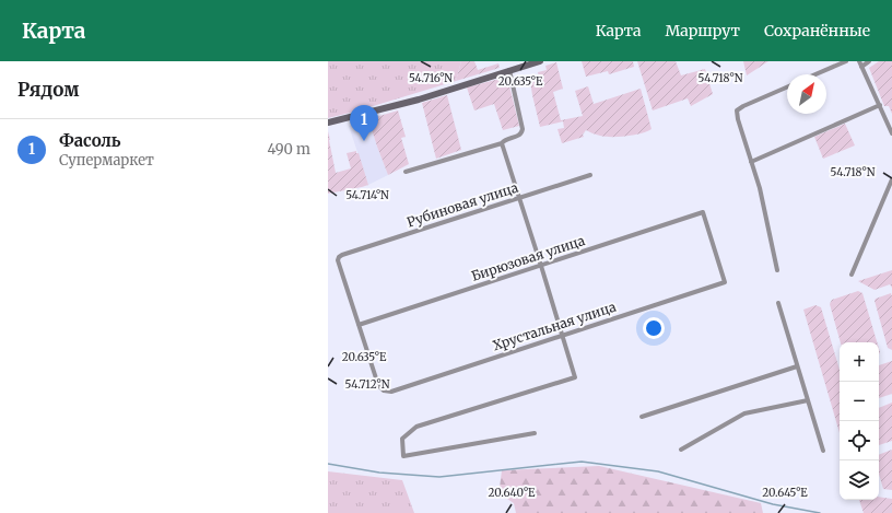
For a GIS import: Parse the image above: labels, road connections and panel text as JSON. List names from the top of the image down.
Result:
{
  "streets": {
    "street": ["Рубиновая улица", "Бирюзовая улица", "Хрустальная улица"]
  },
  "crossings": [
    ["Рубиновая улица", "Бирюзовая улица"],
    ["Рубиновая улица", "Хрустальная улица"],
    ["Бирюзовая улица", "Хрустальная улица"]
  ],
  "north": "top right",
  "page": {
    "header": "Карта",
    "nav": ["Карта", "Маршрут", "Сохранённые"],
    "heading": "Рядом",
    "pins": "1",
    "list": [
      {
        "mark": "1",
        "name": "Фасоль",
        "note": "Супермаркет",
        "value": "490 m"
      }
    ],
    "map_buttons": ["+", "−"]
  },
  "coordinates": [
    "54.716°N",
    "54.718°N",
    "20.635°E",
    "54.714°N",
    "54.712°N",
    "20.640°E",
    "20.645°E"
  ]
}
